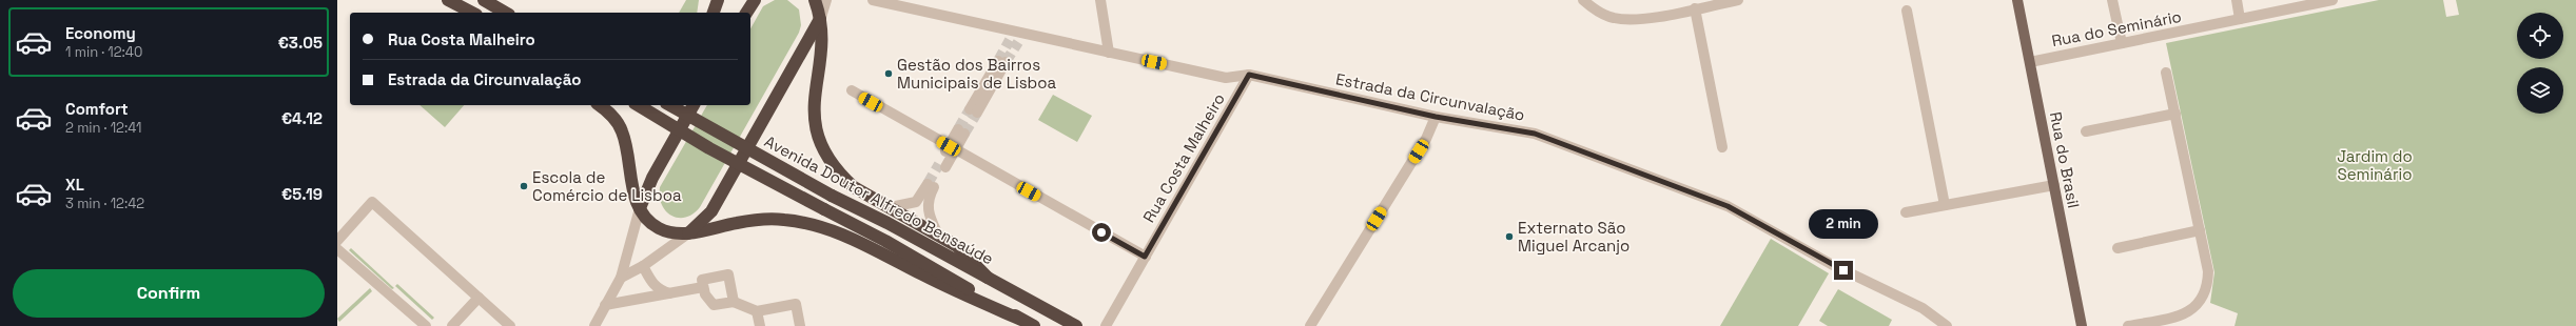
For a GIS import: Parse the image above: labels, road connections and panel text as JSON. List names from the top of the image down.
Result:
{
  "streets": {
    "highway": ["Avenida Doutor Alfredo Bensaúde"],
    "main road": ["Rua do Brasil"],
    "street": ["Rua do Seminário", "Estrada da Circunvalação", "Rua Costa Malheiro"]
  },
  "crossings": [
    ["Rua do Seminário", "Rua do Brasil"],
    ["Estrada da Circunvalação", "Rua Costa Malheiro"]
  ],
  "parks": ["Jardim do Seminário"],
  "places": ["Gestão dos Bairros Municipais de Lisboa", "Escola de Comércio de Lisboa", "Externato São Miguel Arcanjo"],
  "page": {
    "list": [
      {
        "name": "Economy",
        "note": "1 min · 12:40",
        "value": "€3.05"
      },
      {
        "name": "Comfort",
        "note": "2 min · 12:41",
        "value": "€4.12"
      },
      {
        "name": "XL",
        "note": "3 min · 12:42",
        "value": "€5.19"
      }
    ],
    "banner": ["Rua Costa Malheiro", "Estrada da Circunvalação"],
    "bubble": "2 min",
    "buttons": "Confirm"
  }
}
